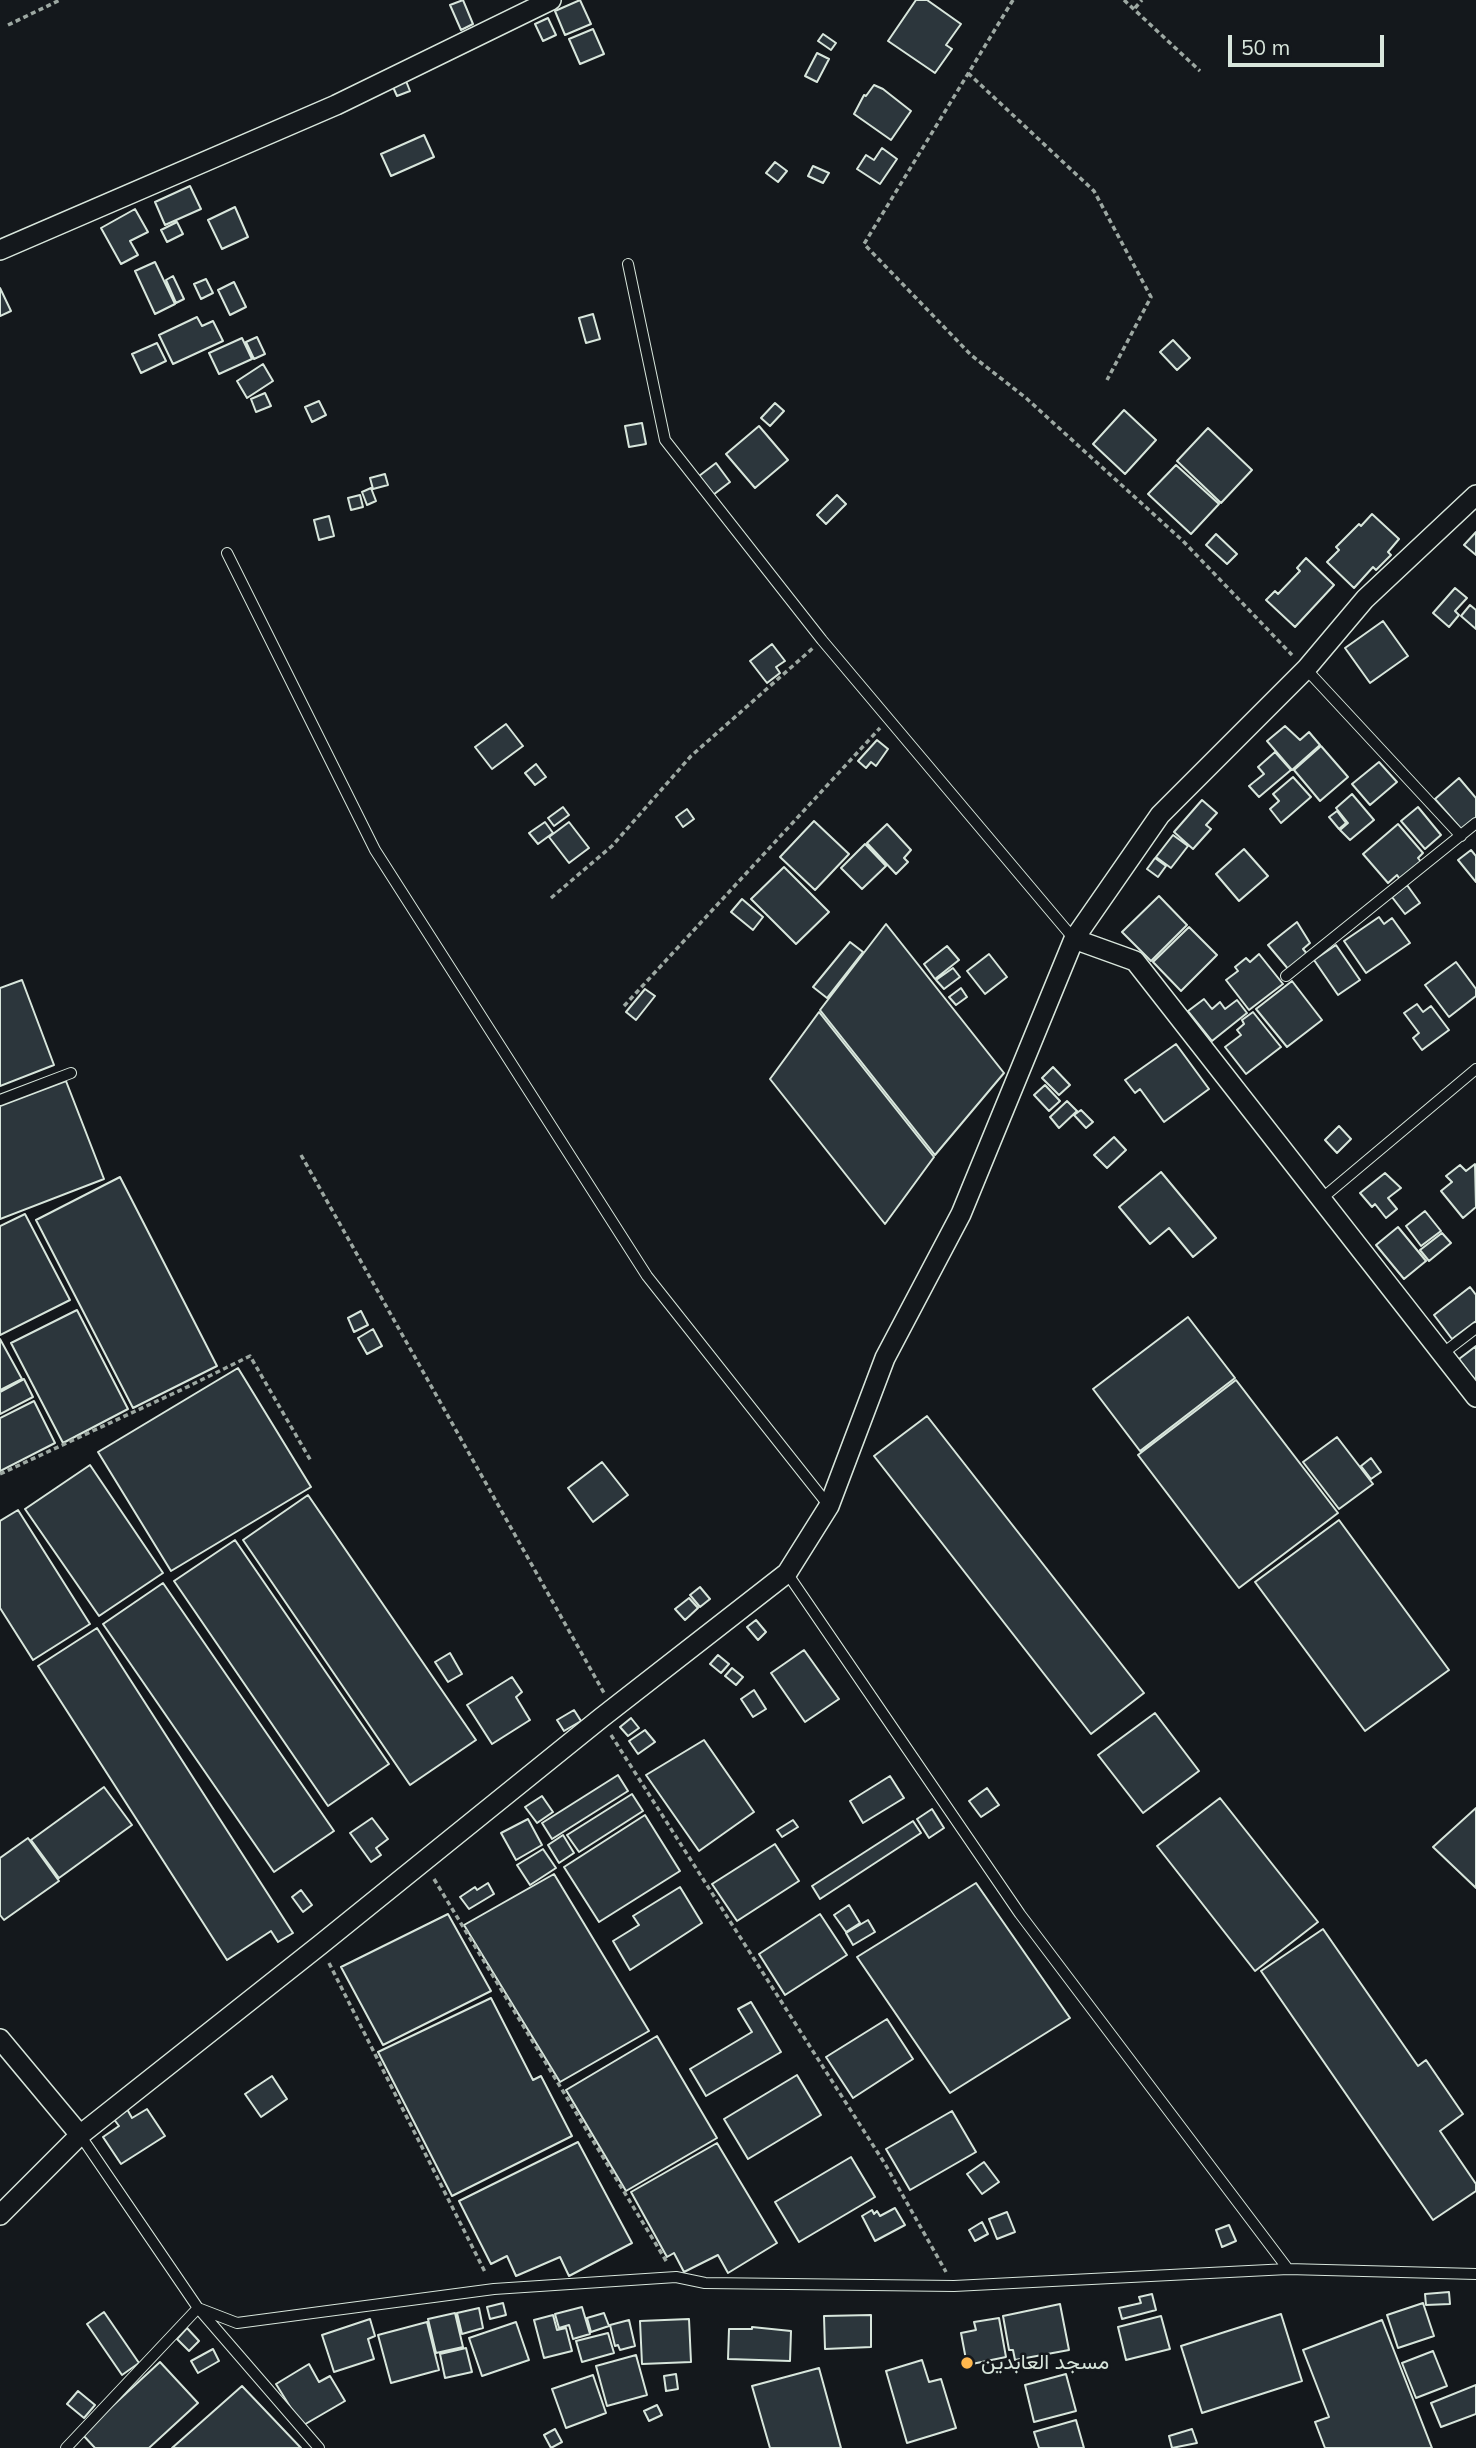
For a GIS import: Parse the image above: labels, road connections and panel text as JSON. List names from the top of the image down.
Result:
{
  "places": ["مسجد العابدين"],
  "scale_bar": "50 m"
}
